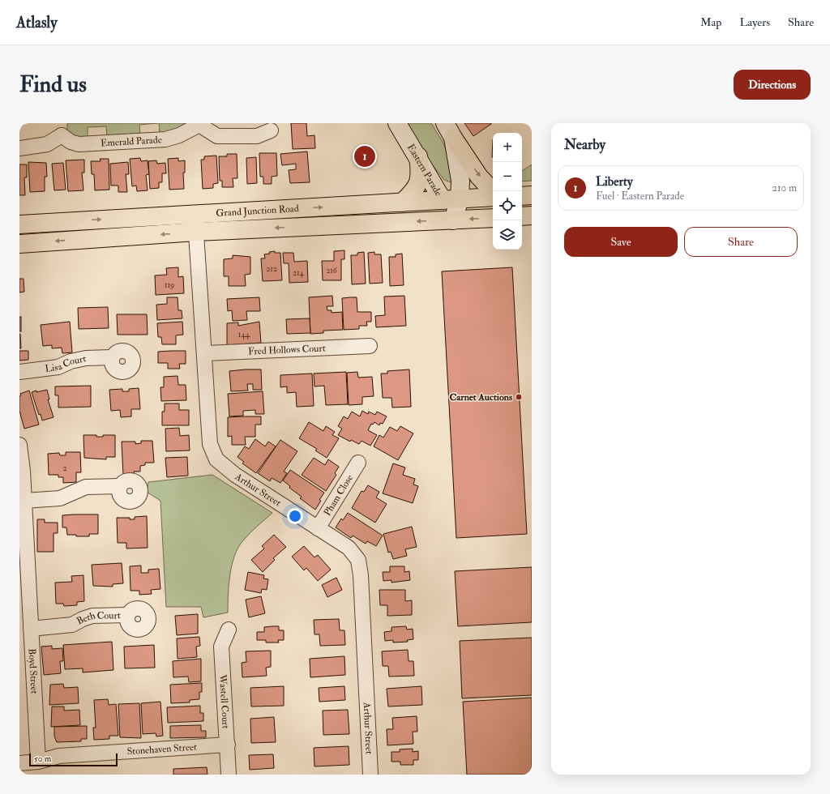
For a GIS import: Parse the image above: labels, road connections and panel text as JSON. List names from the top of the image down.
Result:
{
  "streets": {
    "highway": ["Grand Junction Road"],
    "main road": ["Eastern Parade"],
    "street": [
      "Emerald Parade",
      "Fred Hollows Court",
      "Lisa Court",
      "Arthur Street",
      "Pham Close",
      "Beth Court",
      "Boyd Street",
      "Wastell Court",
      "Stonehaven Street"
    ]
  },
  "crossings": [
    ["Eastern Parade", "Grand Junction Road"],
    ["Grand Junction Road", "Arthur Street"],
    ["Fred Hollows Court", "Arthur Street"],
    ["Arthur Street", "Pham Close"],
    ["Beth Court", "Boyd Street"],
    ["Boyd Street", "Stonehaven Street"],
    ["Wastell Court", "Stonehaven Street"]
  ],
  "places": ["Carnet Auctions"],
  "house_numbers": [
    "212",
    "216",
    "214",
    "119",
    "144",
    "2"
  ],
  "scale_bar": "50 m",
  "page": {
    "header": "Atlasly",
    "nav": ["Map", "Layers", "Share"],
    "buttons": [
      "Directions",
      ["Save", "Share"]
    ],
    "title": "Find us",
    "heading": "Nearby",
    "map_buttons": ["+", "−"],
    "pins": "1",
    "list": [
      {
        "mark": "1",
        "name": "Liberty",
        "note": "Fuel · Eastern Parade",
        "value": "210 m"
      }
    ],
    "scale": "50 m"
  }
}
